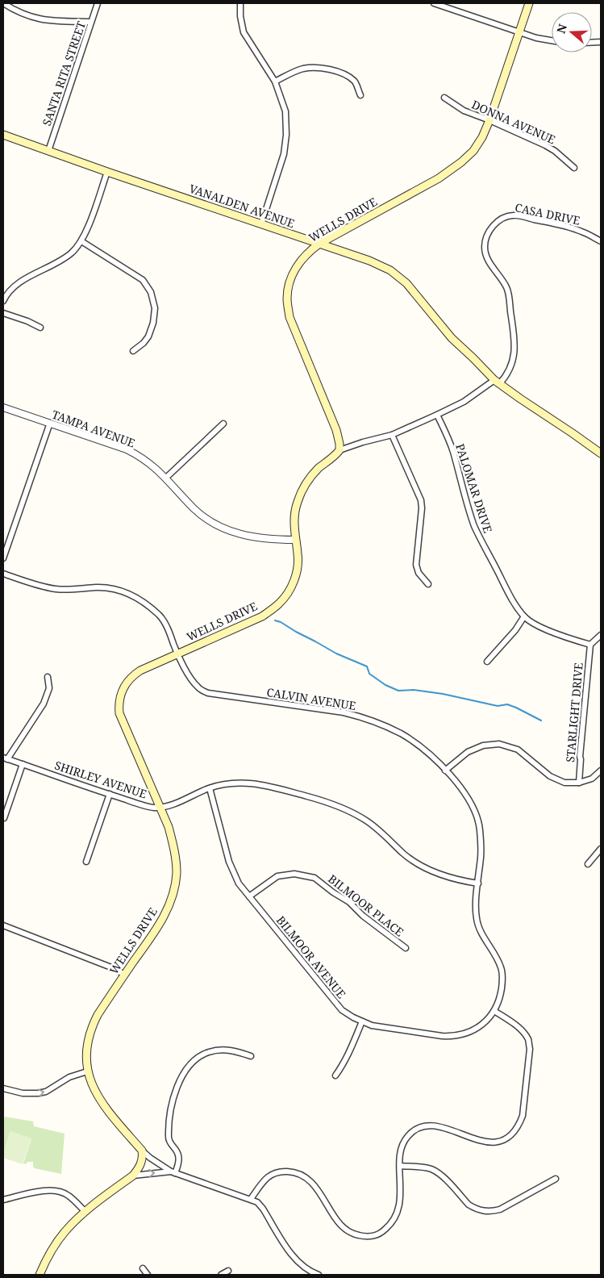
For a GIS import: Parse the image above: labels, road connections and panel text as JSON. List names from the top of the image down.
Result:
{
  "streets": {
    "main road": ["VANALDEN AVENUE", "WELLS DRIVE"],
    "street": [
      "SANTA RITA STREET",
      "DONNA AVENUE",
      "CASA DRIVE",
      "TAMPA AVENUE",
      "PALOMAR DRIVE",
      "CALVIN AVENUE",
      "STARLIGHT DRIVE",
      "SHIRLEY AVENUE",
      "BILMOOR PLACE",
      "BILMOOR AVENUE"
    ]
  },
  "crossings": [
    ["SANTA RITA STREET", "VANALDEN AVENUE"],
    ["DONNA AVENUE", "WELLS DRIVE"],
    ["VANALDEN AVENUE", "CASA DRIVE"],
    ["VANALDEN AVENUE", "WELLS DRIVE"],
    ["CASA DRIVE", "WELLS DRIVE"],
    ["CASA DRIVE", "PALOMAR DRIVE"],
    ["WELLS DRIVE", "TAMPA AVENUE"],
    ["WELLS DRIVE", "CALVIN AVENUE"],
    ["WELLS DRIVE", "SHIRLEY AVENUE"],
    ["PALOMAR DRIVE", "STARLIGHT DRIVE"],
    ["CALVIN AVENUE", "SHIRLEY AVENUE"],
    ["CALVIN AVENUE", "BILMOOR AVENUE"],
    ["SHIRLEY AVENUE", "BILMOOR AVENUE"],
    ["BILMOOR PLACE", "BILMOOR AVENUE"]
  ],
  "north": "left"
}
